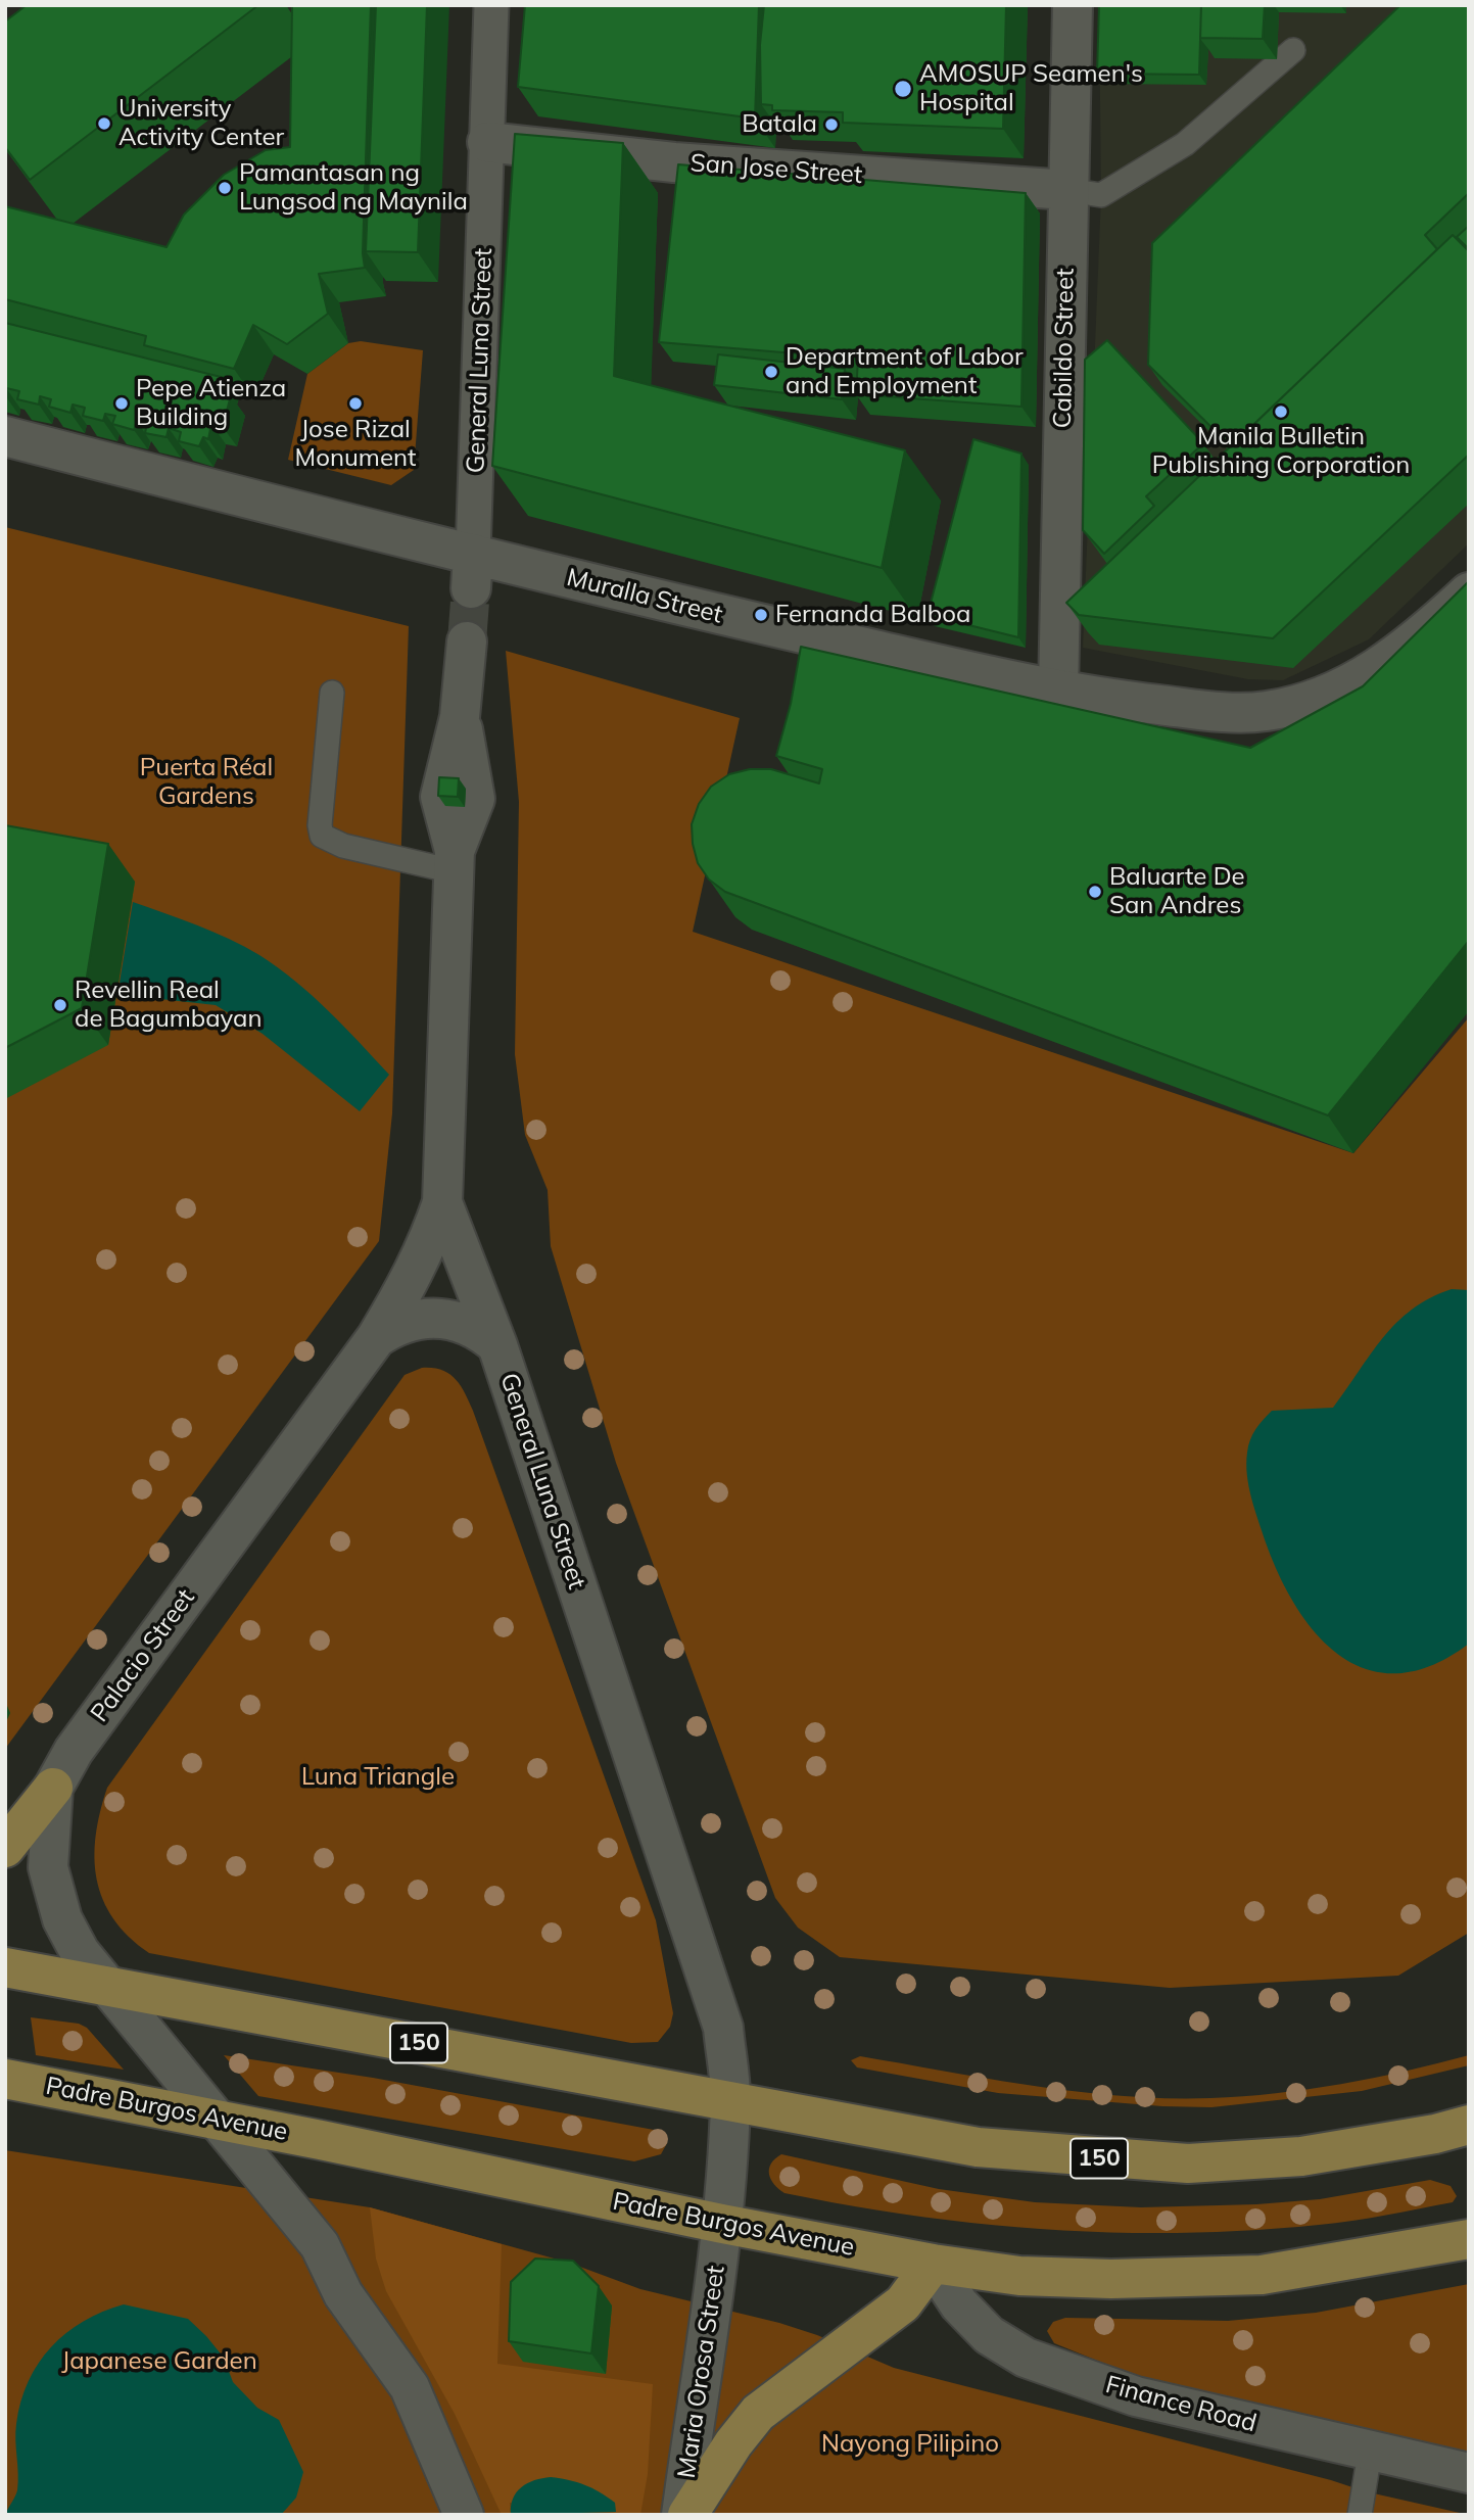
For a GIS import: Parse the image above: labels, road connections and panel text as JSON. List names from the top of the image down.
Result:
{
  "streets": {
    "main road": ["150", "Padre Burgos Avenue"],
    "street": [
      "San Jose Street",
      "Cabildo Street",
      "General Luna Street",
      "Muralla Street",
      "Palacio Street",
      "Maria Orosa Street",
      "Finance Road"
    ]
  },
  "crossings": [
    ["San Jose Street", "Cabildo Street"],
    ["San Jose Street", "General Luna Street"],
    ["Cabildo Street", "Muralla Street"],
    ["General Luna Street", "Muralla Street"],
    ["General Luna Street", "Palacio Street"],
    ["General Luna Street", "150"],
    ["General Luna Street", "Maria Orosa Street"],
    ["Palacio Street", "150"],
    ["Palacio Street", "Padre Burgos Avenue"],
    ["150", "Maria Orosa Street"],
    ["Padre Burgos Avenue", "Maria Orosa Street"],
    ["Padre Burgos Avenue", "Finance Road"]
  ],
  "parks": [
    "Puerta Réal Gardens",
    "Luna Triangle",
    "Japanese Garden",
    "Nayong Pilipino"
  ],
  "places": [
    "AMOSUP Seamen's Hospital",
    "University Activity Center",
    "Batala",
    "Pamantasan ng Lungsod ng Maynila",
    "Department of Labor and Employment",
    "Pepe Atienza Building",
    "Jose Rizal Monument",
    "Manila Bulletin Publishing Corporation",
    "Fernanda Balboa",
    "Baluarte De San Andres",
    "Revellin Real de Bagumbayan"
  ]
}
